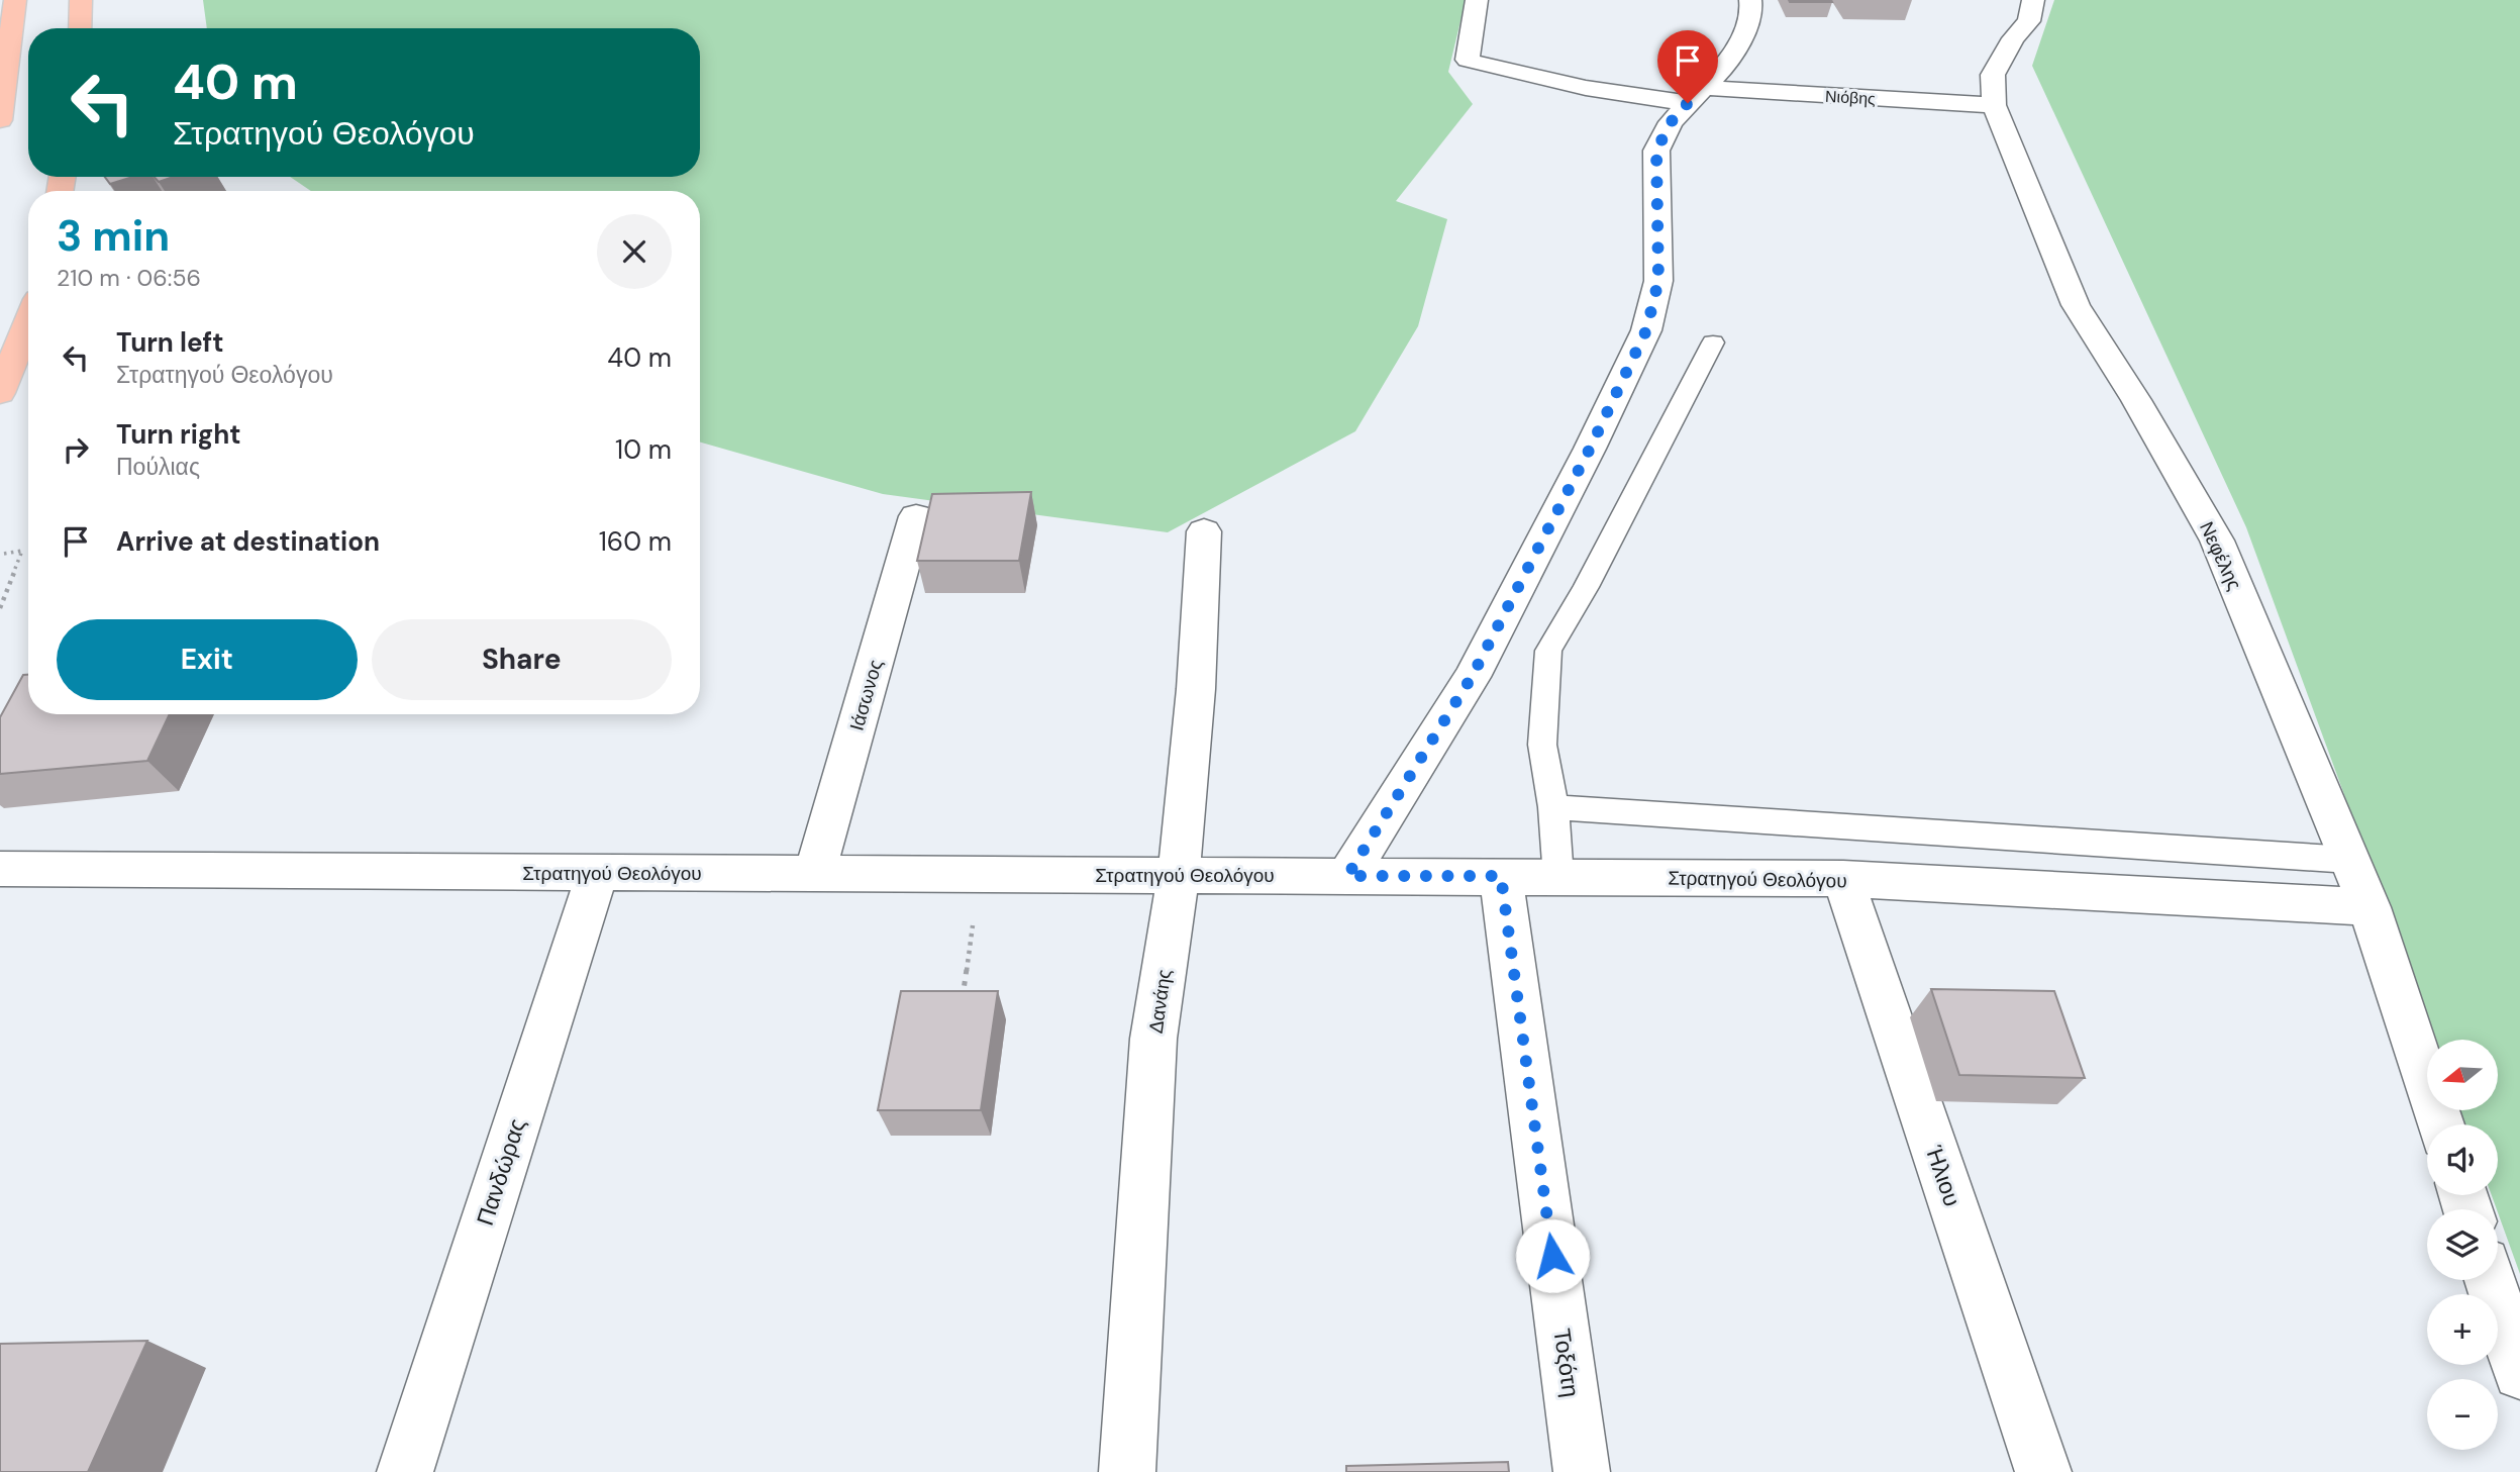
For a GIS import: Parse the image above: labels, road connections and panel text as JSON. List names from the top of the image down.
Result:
{
  "streets": {
    "street": [
      "Νιόβης",
      "Νεφέλης",
      "Ιάσωνος",
      "Στρατηγού Θεολόγου",
      "Δανάης",
      "Πανδώρας",
      "Ήλιου",
      "Τοξότη"
    ]
  },
  "crossings": [
    ["Νιόβης", "Νεφέλης"],
    ["Νεφέλης", "Στρατηγού Θεολόγου"],
    ["Ιάσωνος", "Στρατηγού Θεολόγου"],
    ["Στρατηγού Θεολόγου", "Δανάης"],
    ["Στρατηγού Θεολόγου", "Πανδώρας"],
    ["Στρατηγού Θεολόγου", "Ήλιου"],
    ["Στρατηγού Θεολόγου", "Τοξότη"]
  ],
  "north": "left",
  "page": {
    "turn": ["40 m", "Στρατηγού Θεολόγου"],
    "heading": ["3 min", "210 m · 06:56"],
    "list": [
      {
        "name": "Turn left",
        "note": "Στρατηγού Θεολόγου",
        "value": "40 m"
      },
      {
        "name": "Turn right",
        "note": "Πούλιας",
        "value": "10 m"
      },
      {
        "name": "Arrive at destination",
        "value": "160 m"
      }
    ],
    "buttons": ["Exit", "Share"],
    "map_buttons": ["+", "−"]
  }
}
